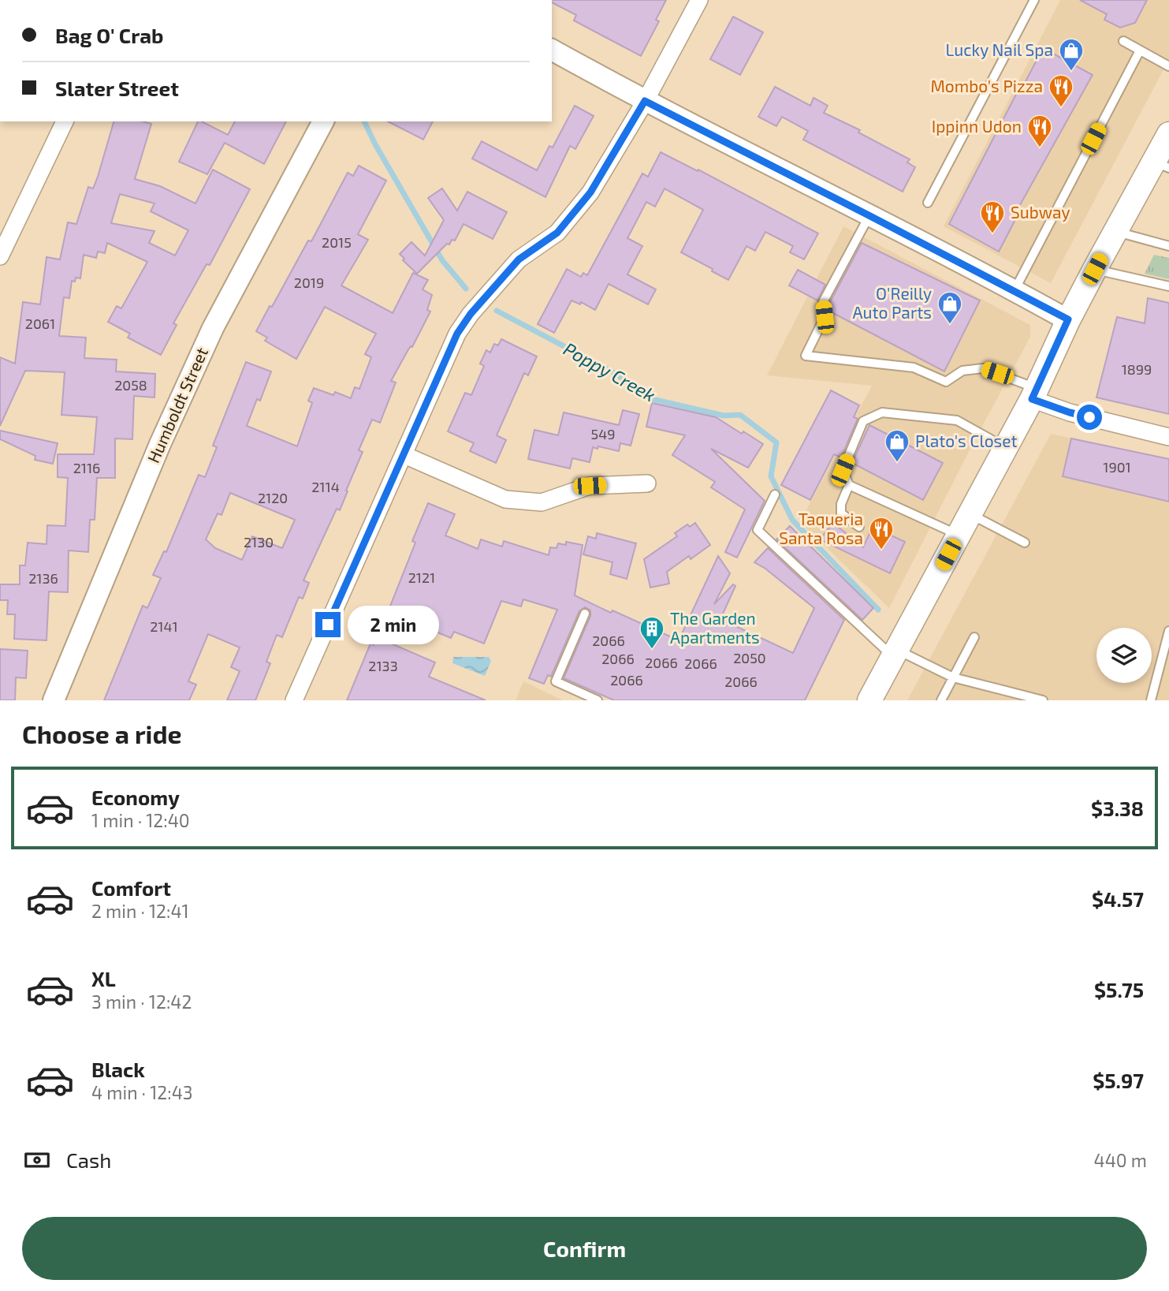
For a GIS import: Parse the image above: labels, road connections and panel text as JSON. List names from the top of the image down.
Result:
{
  "streets": {
    "street": ["Humboldt Street"]
  },
  "water": ["Poppy Creek"],
  "places": {
    "shop": ["Lucky Nail Spa", "O'Reilly Auto Parts", "Plato's Closet"],
    "restaurant": [
      "Mombo's Pizza",
      "Ippinn Udon",
      "Subway",
      "Taqueria Santa Rosa"
    ],
    "building": ["The Garden Apartments"]
  },
  "house_numbers": [
    "2015",
    "2019",
    "2061",
    "1899",
    "2058",
    "549",
    "1901",
    "2116",
    "2114",
    "2120",
    "2130",
    "2121",
    "2136",
    "2141",
    "2066",
    "2050",
    "2066",
    "2066",
    "2066",
    "2133",
    "2066",
    "2066"
  ],
  "page": {
    "banner": ["Bag O' Crab", "Slater Street"],
    "bubble": "2 min",
    "heading": "Choose a ride",
    "list": [
      {
        "name": "Economy",
        "note": "1 min · 12:40",
        "value": "$3.38"
      },
      {
        "name": "Comfort",
        "note": "2 min · 12:41",
        "value": "$4.57"
      },
      {
        "name": "XL",
        "note": "3 min · 12:42",
        "value": "$5.75"
      },
      {
        "name": "Black",
        "note": "4 min · 12:43",
        "value": "$5.97"
      }
    ],
    "pay": ["Cash", "440 m"],
    "buttons": "Confirm"
  }
}
